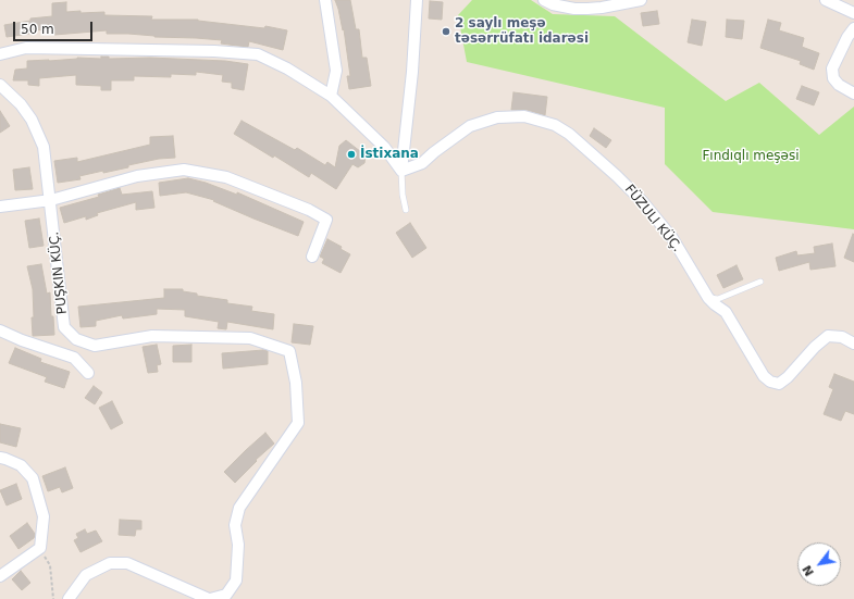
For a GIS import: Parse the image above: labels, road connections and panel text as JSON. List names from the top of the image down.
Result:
{
  "streets": {
    "street": ["FÜZULI KÜÇ.", "PUŞKIN KÜÇ."]
  },
  "parks": ["Fındıqlı meşəsi"],
  "places": ["2 saylı meşə təsərrüfatı idarəsi", "İstixana"],
  "scale_bar": "50 m",
  "north": "bottom left"
}
